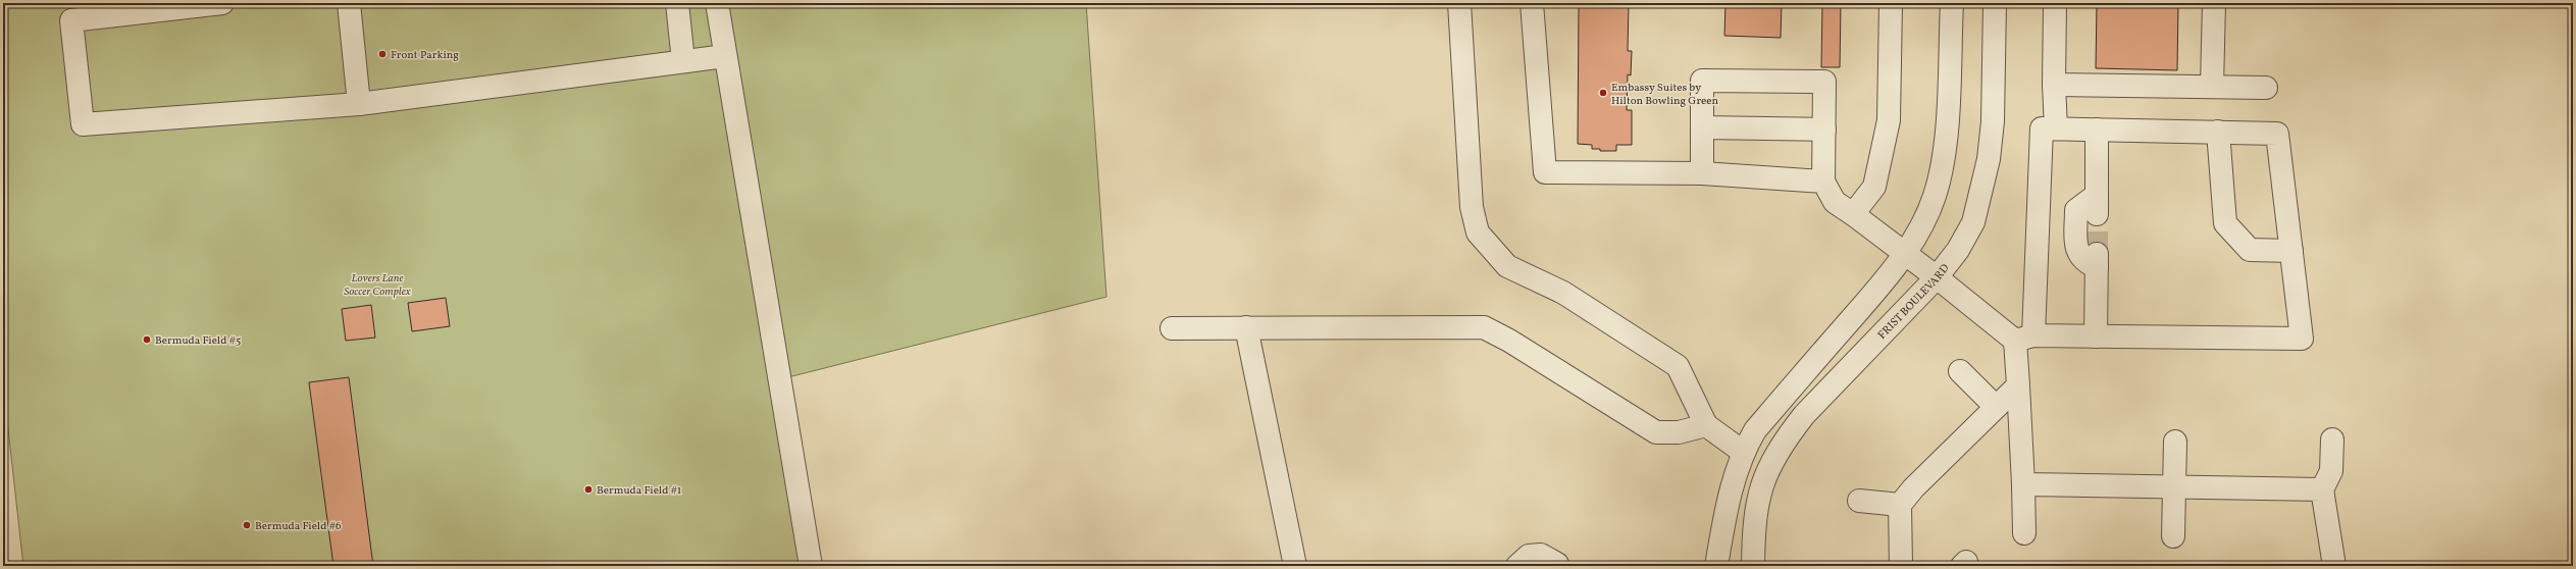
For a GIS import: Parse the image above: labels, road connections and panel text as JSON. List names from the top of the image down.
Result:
{
  "streets": {
    "street": ["FRIST BOULEVARD"]
  },
  "parks": ["Lovers Lane Soccer Complex"],
  "places": [
    "Front Parking",
    "Embassy Suites by Hilton Bowling Green",
    "Bermuda Field #5",
    "Bermuda Field #1",
    "Bermuda Field #6"
  ]
}
